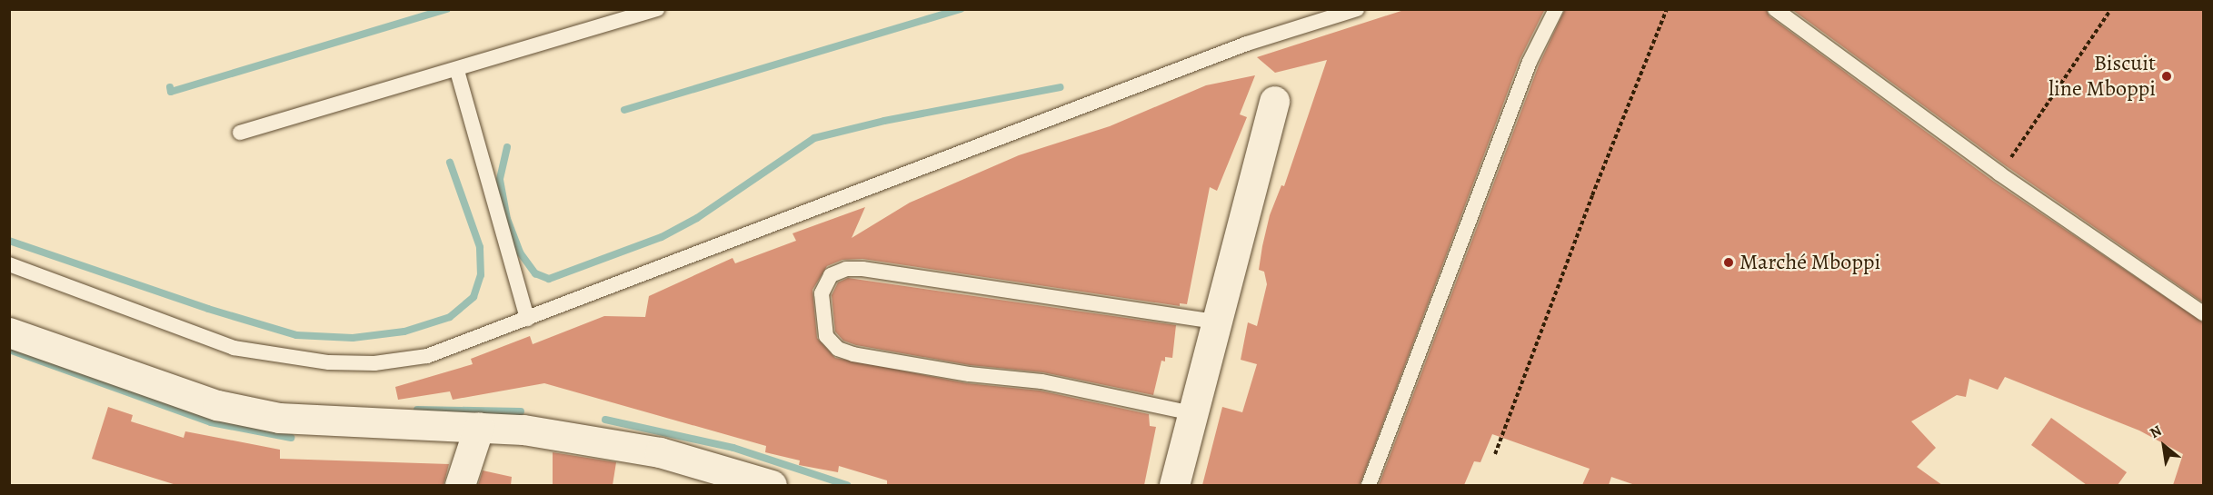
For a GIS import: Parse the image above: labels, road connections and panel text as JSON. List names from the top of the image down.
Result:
{
  "places": ["Biscuit line Mboppi", "Marché Mboppi"],
  "north": "top left"
}
